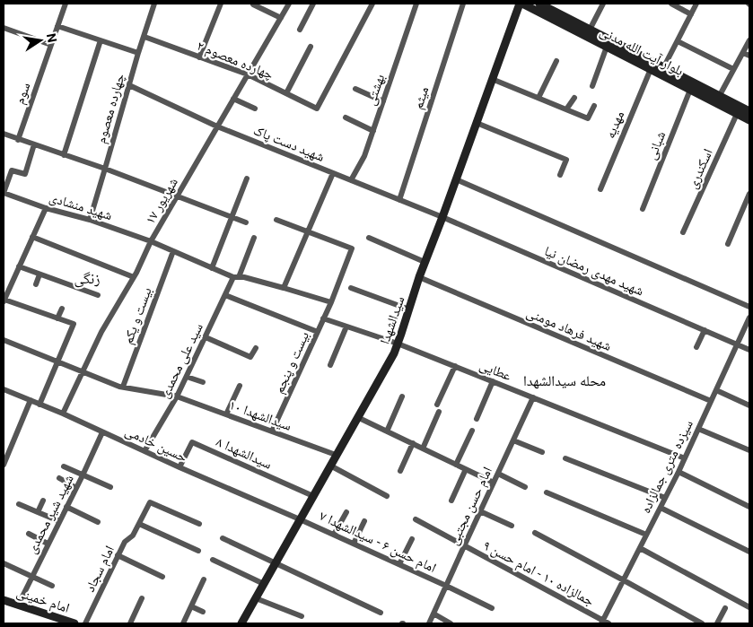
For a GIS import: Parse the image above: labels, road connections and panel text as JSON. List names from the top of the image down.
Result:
{
  "streets": {
    "street": [
      "بلوار آیت الله مدنی",
      "چهارده معصوم ۲",
      "بهشتی",
      "سوم",
      "میثم",
      "چهارده معصوم",
      "مهدیه",
      "شهید دست پاک",
      "شبانی",
      "اسکندری",
      "۱۷ شهریور",
      "شهید منشادی",
      "شهید مهدی رمضان نیا",
      "بیست و یکم",
      "سیدالشهدا",
      "شهید فرهاد مومنی",
      "سید علی محمدی",
      "بیست و پنجم",
      "عطایی",
      "سیدالشهدا ۱۰",
      "حسین خادمی",
      "سیدالشهدا ۸",
      "سیزده متری جمالزاده",
      "امام حسن مجتبی",
      "شهید شیر محمدی",
      "امام حسن ۶ - سیدالشهدا ۷",
      "امام سجاد",
      "جمالزاده ۱۰ - امام حسن ۹",
      "امام خمینی"
    ]
  },
  "crossings": [
    ["بلوار آیت الله مدنی", "مهدیه"],
    ["بلوار آیت الله مدنی", "شبانی"],
    ["بلوار آیت الله مدنی", "اسکندری"],
    ["بلوار آیت الله مدنی", "سیدالشهدا"],
    ["چهارده معصوم ۲", "چهارده معصوم"],
    ["چهارده معصوم ۲", "۱۷ شهریور"],
    ["بهشتی", "شهید دست پاک"],
    ["میثم", "شهید دست پاک"],
    ["چهارده معصوم", "شهید دست پاک"],
    ["چهارده معصوم", "شهید منشادی"],
    ["شهید دست پاک", "۱۷ شهریور"],
    ["شهید دست پاک", "شهید مهدی رمضان نیا"],
    ["شهید دست پاک", "سیدالشهدا"],
    ["۱۷ شهریور", "شهید منشادی"],
    ["۱۷ شهریور", "سیدالشهدا ۱۰"],
    ["۱۷ شهریور", "حسین خادمی"],
    ["شهید منشادی", "بیست و یکم"],
    ["شهید منشادی", "سید علی محمدی"],
    ["شهید منشادی", "بیست و پنجم"],
    ["شهید مهدی رمضان نیا", "سیدالشهدا"],
    ["شهید مهدی رمضان نیا", "سیزده متری جمالزاده"],
    ["بیست و یکم", "سیدالشهدا ۱۰"],
    ["سیدالشهدا", "شهید فرهاد مومنی"],
    ["سیدالشهدا", "عطایی"],
    ["سیدالشهدا", "سیدالشهدا ۱۰"],
    ["سیدالشهدا", "حسین خادمی"],
    ["سیدالشهدا", "سیدالشهدا ۸"],
    ["سیدالشهدا", "امام حسن ۶ - سیدالشهدا ۷"],
    ["شهید فرهاد مومنی", "سیزده متری جمالزاده"],
    ["سید علی محمدی", "سیدالشهدا ۱۰"],
    ["سید علی محمدی", "حسین خادمی"],
    ["بیست و پنجم", "عطایی"],
    ["بیست و پنجم", "سیدالشهدا ۱۰"],
    ["عطایی", "سیزده متری جمالزاده"],
    ["عطایی", "امام حسن مجتبی"],
    ["حسین خادمی", "سیدالشهدا ۸"],
    ["حسین خادمی", "شهید شیر محمدی"],
    ["حسین خادمی", "امام حسن ۶ - سیدالشهدا ۷"],
    ["سیزده متری جمالزاده", "جمالزاده ۱۰ - امام حسن ۹"],
    ["امام حسن مجتبی", "امام حسن ۶ - سیدالشهدا ۷"],
    ["امام حسن مجتبی", "جمالزاده ۱۰ - امام حسن ۹"],
    ["شهید شیر محمدی", "امام خمینی"]
  ],
  "districts": ["زنگی", "محله سیدالشهدا"],
  "north": "right"
}
